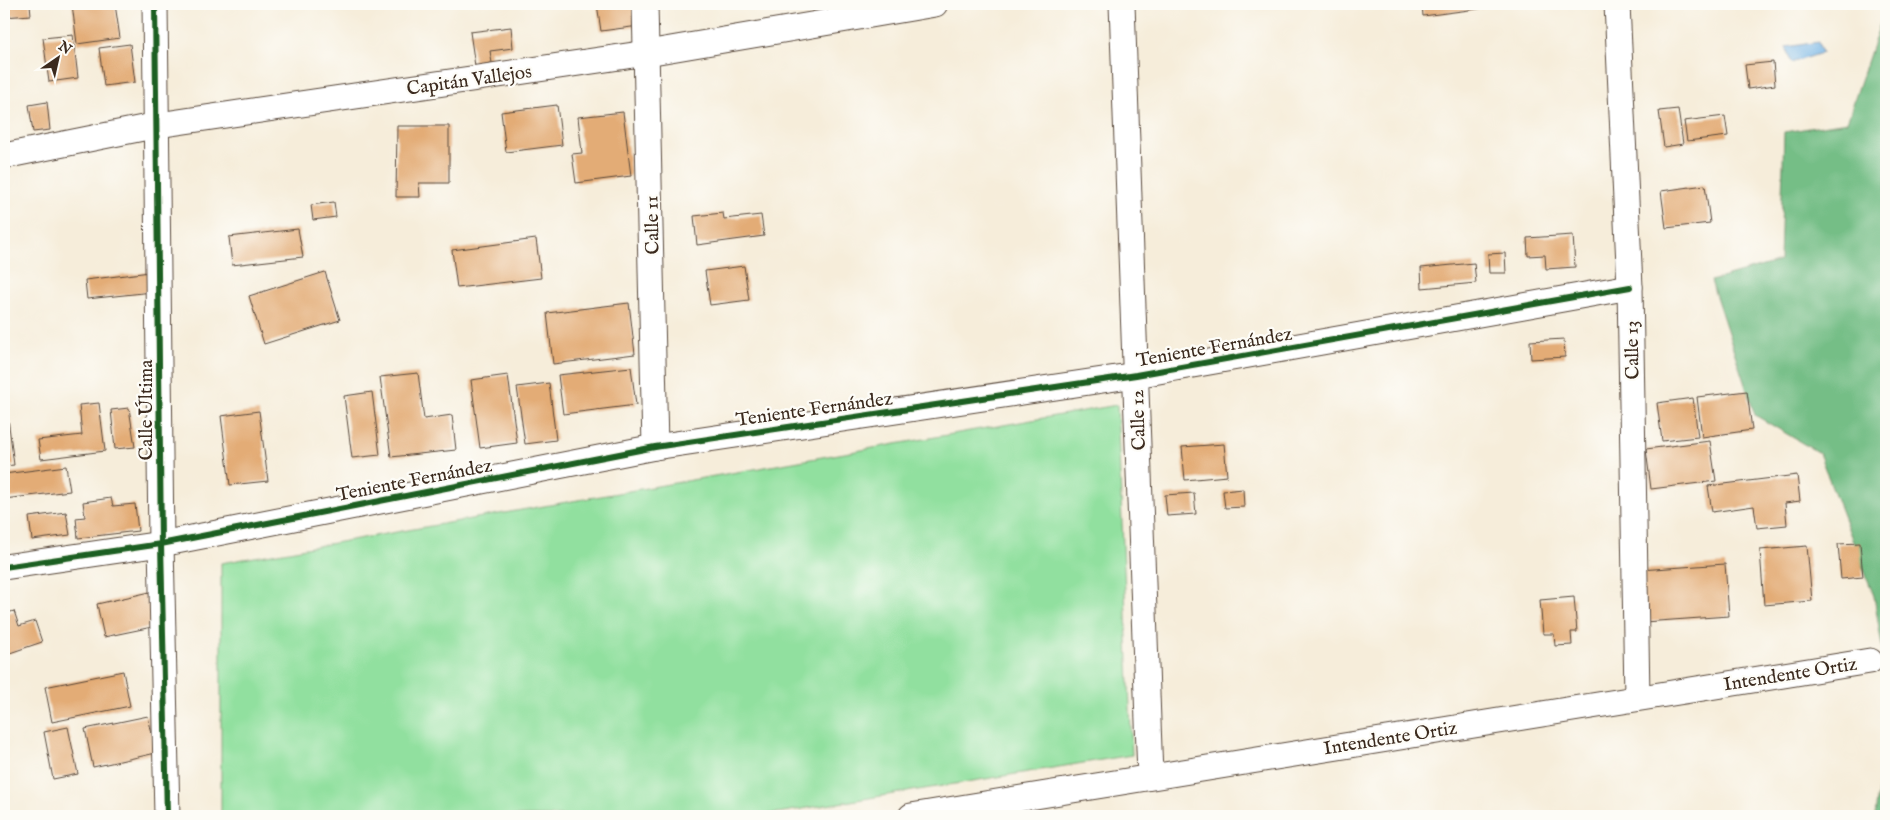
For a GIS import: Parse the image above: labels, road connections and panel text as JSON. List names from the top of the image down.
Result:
{
  "streets": {
    "street": [
      "Capitán Vallejos",
      "Calle 11",
      "Teniente Fernández",
      "Calle 13",
      "Calle Última",
      "Calle 12",
      "Intendente Ortiz"
    ]
  },
  "crossings": [
    ["Capitán Vallejos", "Calle 11"],
    ["Capitán Vallejos", "Calle Última"],
    ["Calle 11", "Teniente Fernández"],
    ["Teniente Fernández", "Calle 13"],
    ["Teniente Fernández", "Calle Última"],
    ["Teniente Fernández", "Calle 12"],
    ["Calle 13", "Intendente Ortiz"],
    ["Calle 12", "Intendente Ortiz"]
  ],
  "north": "top right"
}
